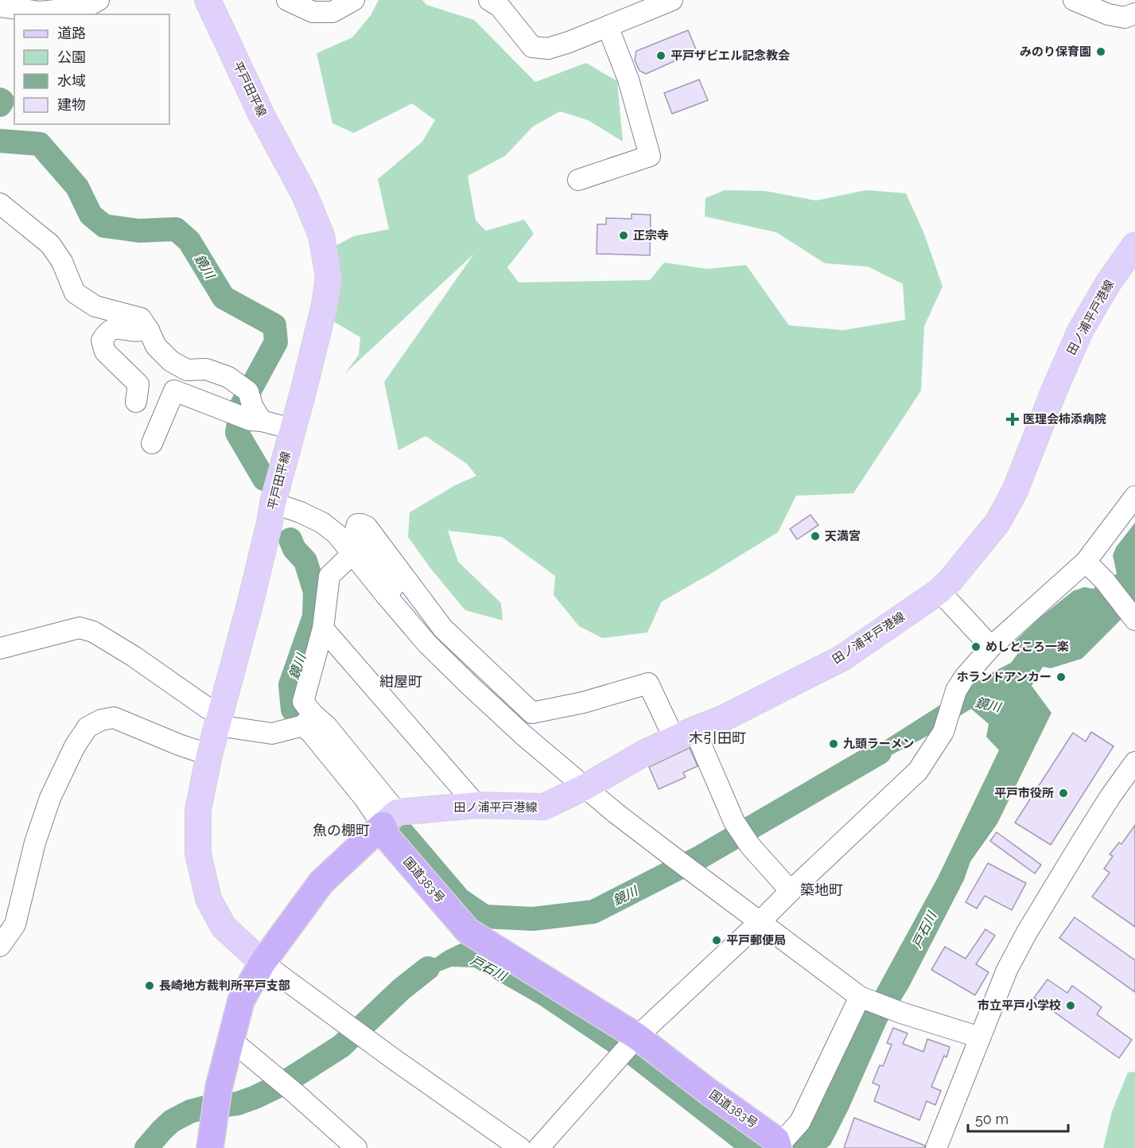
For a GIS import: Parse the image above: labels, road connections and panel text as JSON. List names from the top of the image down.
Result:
{
  "streets": {
    "highway": ["国道383号"],
    "main road": ["平戸田平線", "田ノ浦平戸港線"]
  },
  "crossings": [
    ["田ノ浦平戸港線", "国道383号"]
  ],
  "districts": [
    "紺屋町",
    "木引田町",
    "魚の棚町",
    "築地町"
  ],
  "water": ["鏡川", "戸石川"],
  "places": {
    "other": [
      "みのり保育園",
      "平戸ザビエル記念教会",
      "正宗寺",
      "天満宮",
      "めしところ一楽",
      "ホランドアンカー",
      "九頭ラーメン",
      "平戸市役所",
      "平戸郵便局",
      "長崎地方裁判所平戸支部",
      "市立平戸小学校"
    ],
    "health": ["医理会柿添病院"]
  },
  "legend": [
    "道路",
    "公園",
    "水域",
    "建物"
  ],
  "scale_bar": "50 m"
}
